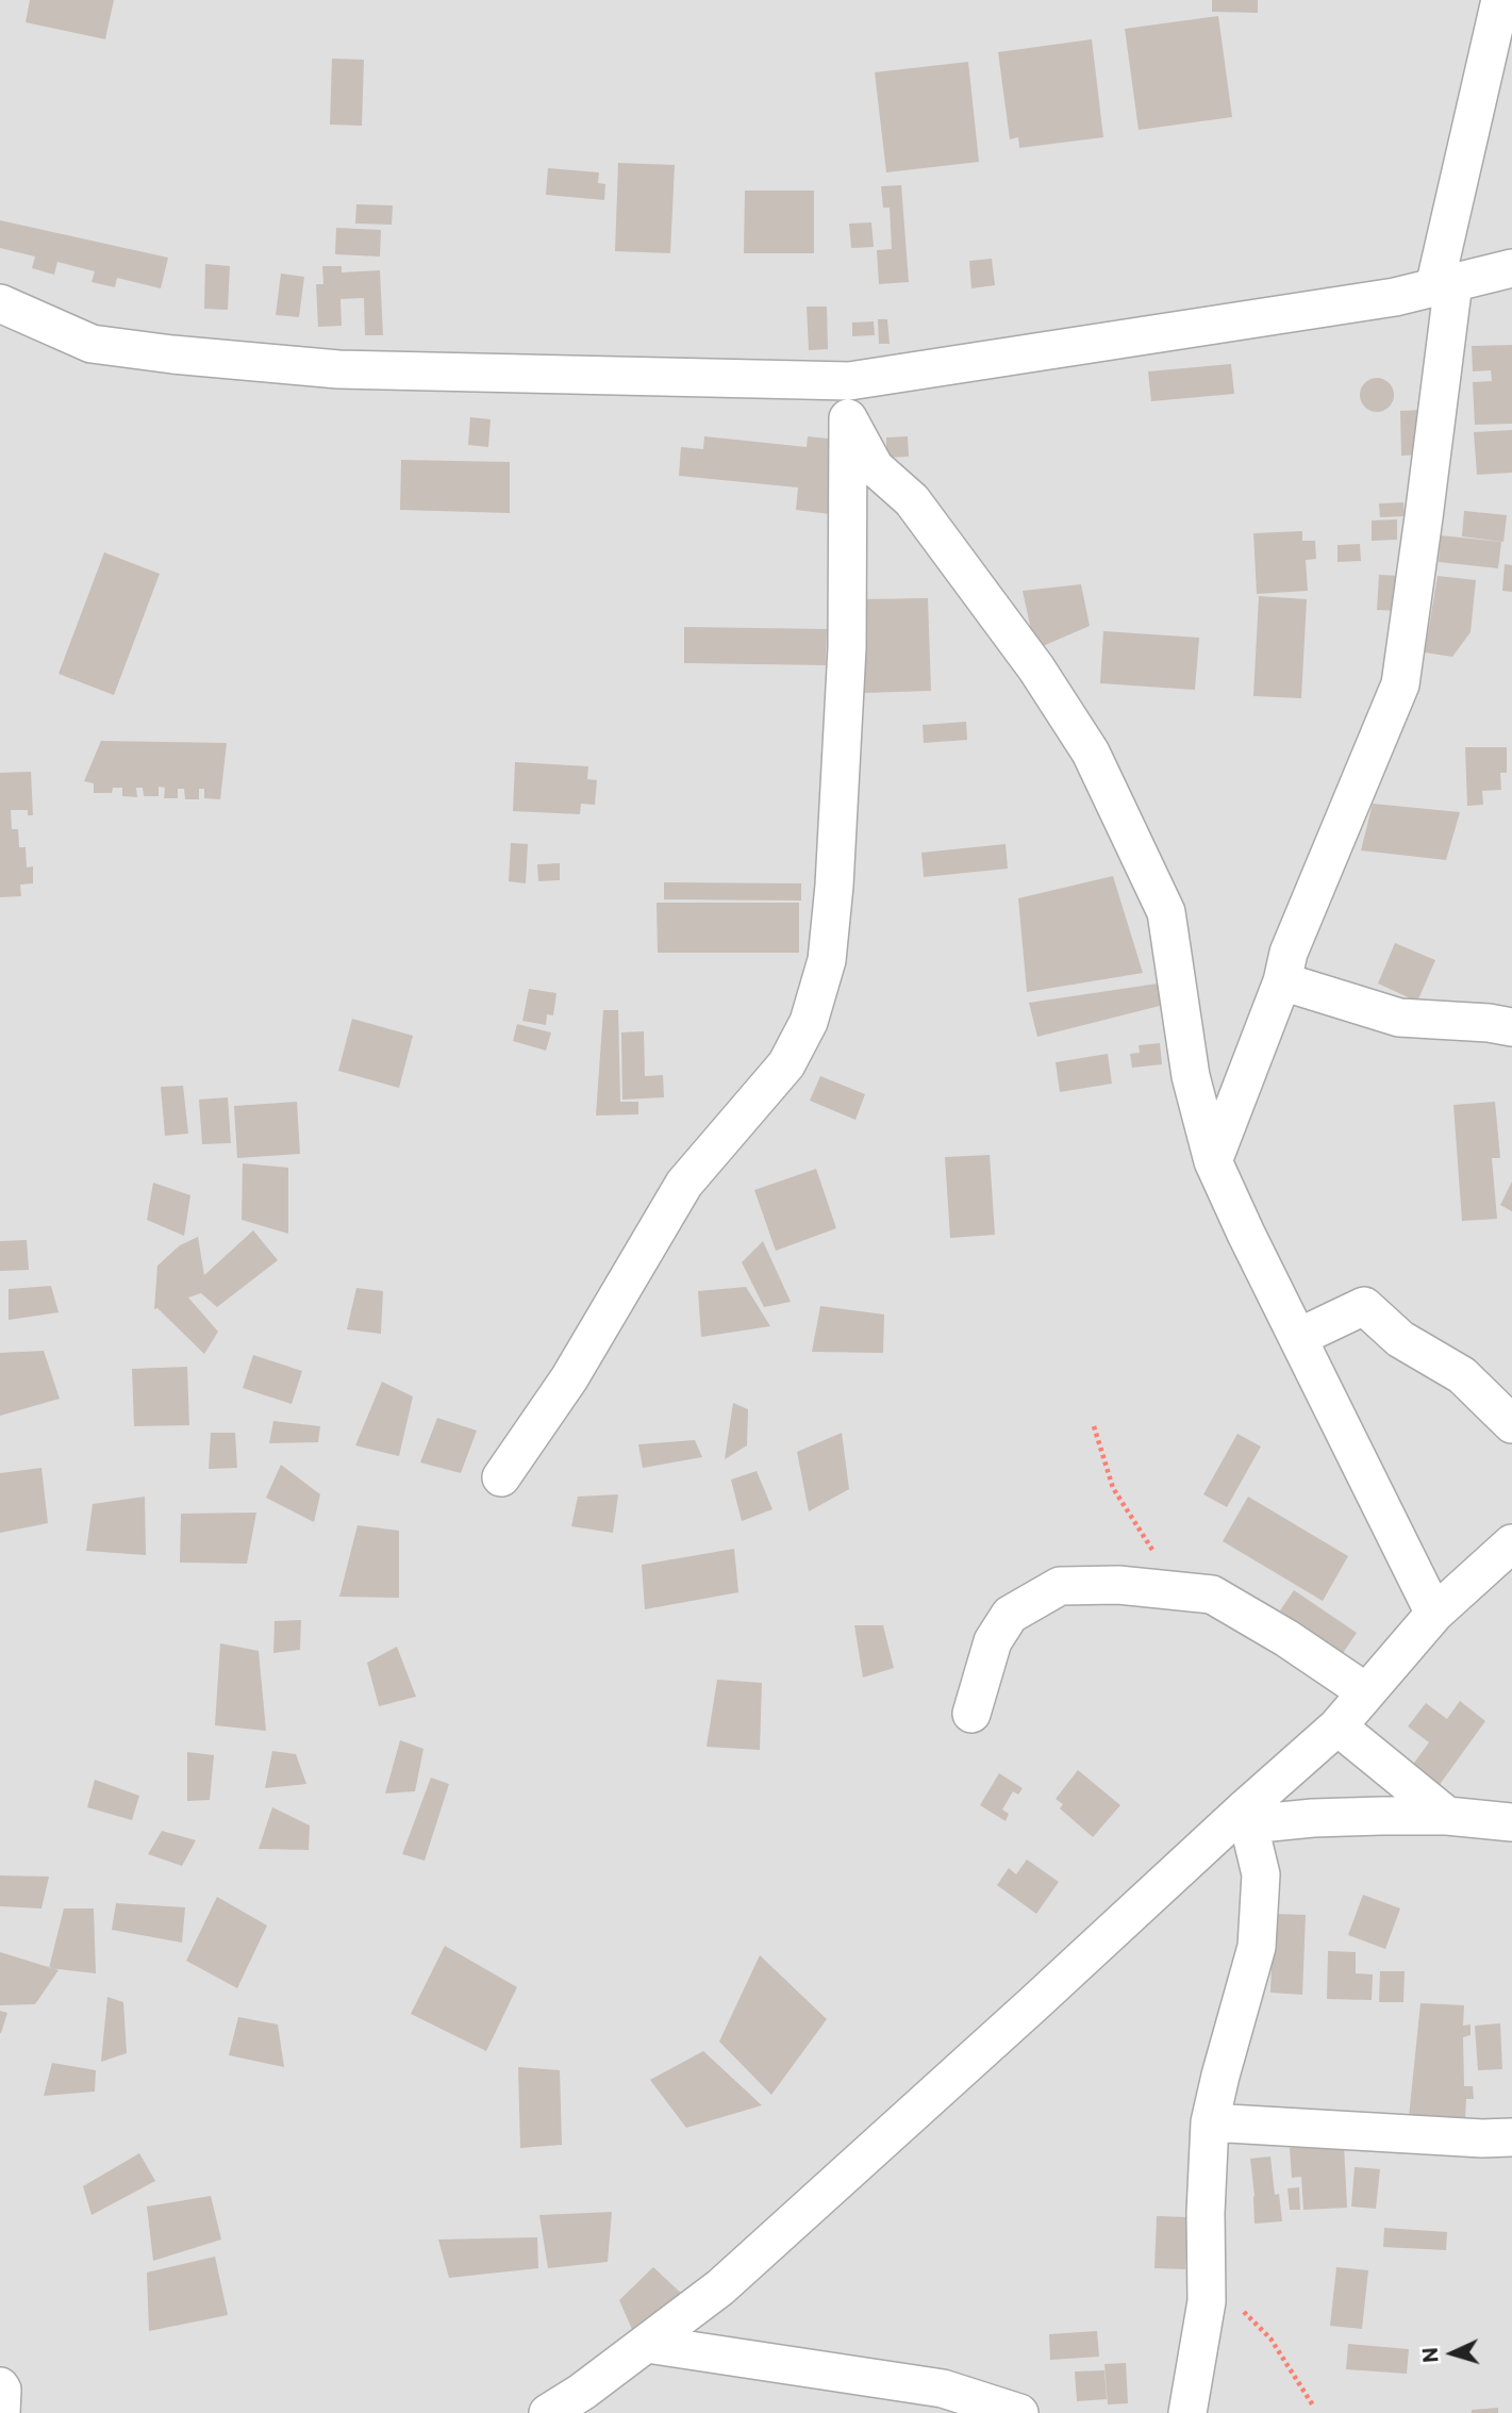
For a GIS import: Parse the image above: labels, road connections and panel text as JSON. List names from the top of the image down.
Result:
{
  "north": "left"
}
